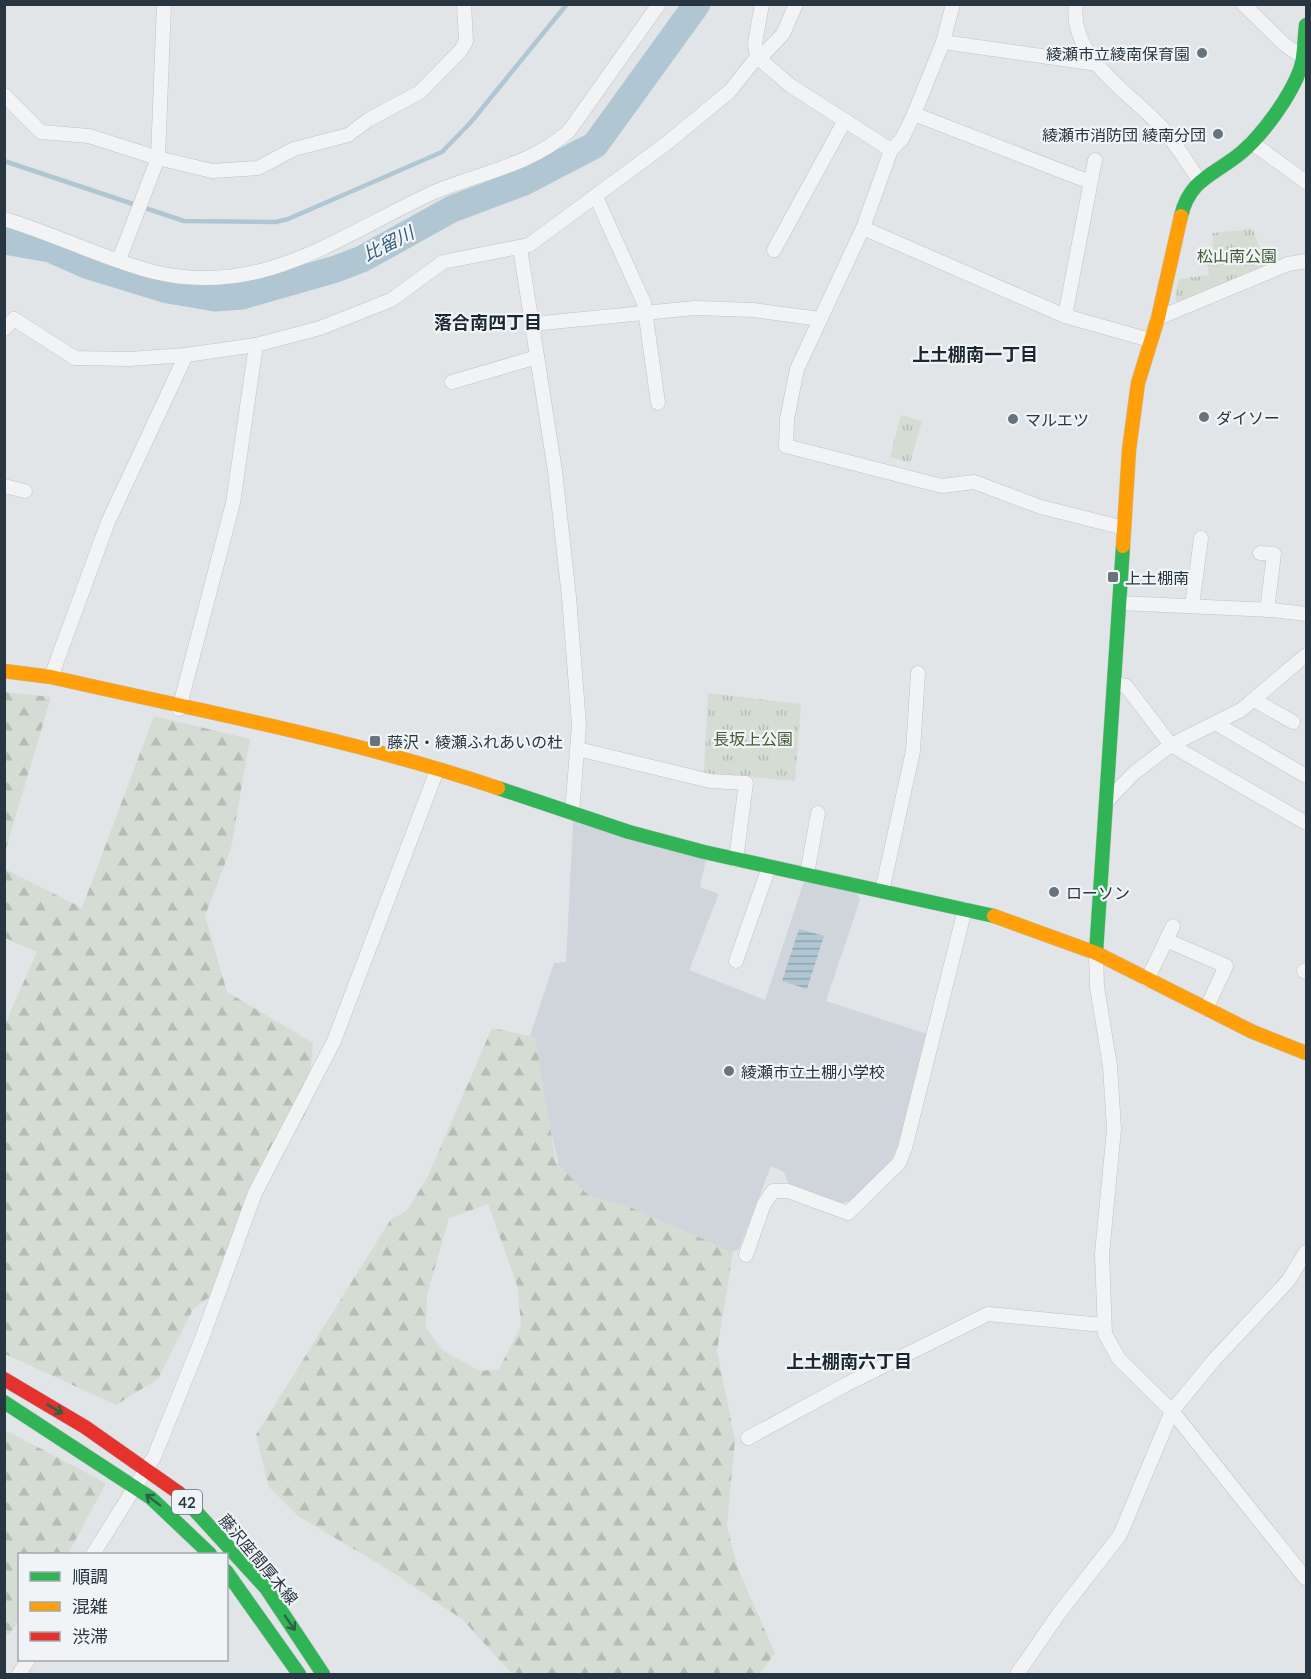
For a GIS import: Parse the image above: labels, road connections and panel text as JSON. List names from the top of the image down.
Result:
{
  "streets": {
    "street": ["42", "藤沢座間厚木線"]
  },
  "districts": ["落合南四丁目", "上土棚南一丁目", "上土棚南六丁目"],
  "water": ["比留川"],
  "parks": ["松山南公園", "長坂上公園"],
  "places": {
    "other": [
      "綾瀬市立綾南保育園",
      "綾瀬市消防団 綾南分団",
      "ダイソー",
      "マルエツ",
      "ローソン",
      "綾瀬市立土棚小学校"
    ],
    "transit": ["上土棚南", "藤沢・綾瀬ふれあいの杜"]
  },
  "legend": ["順調", "混雑", "渋滞"]
}
